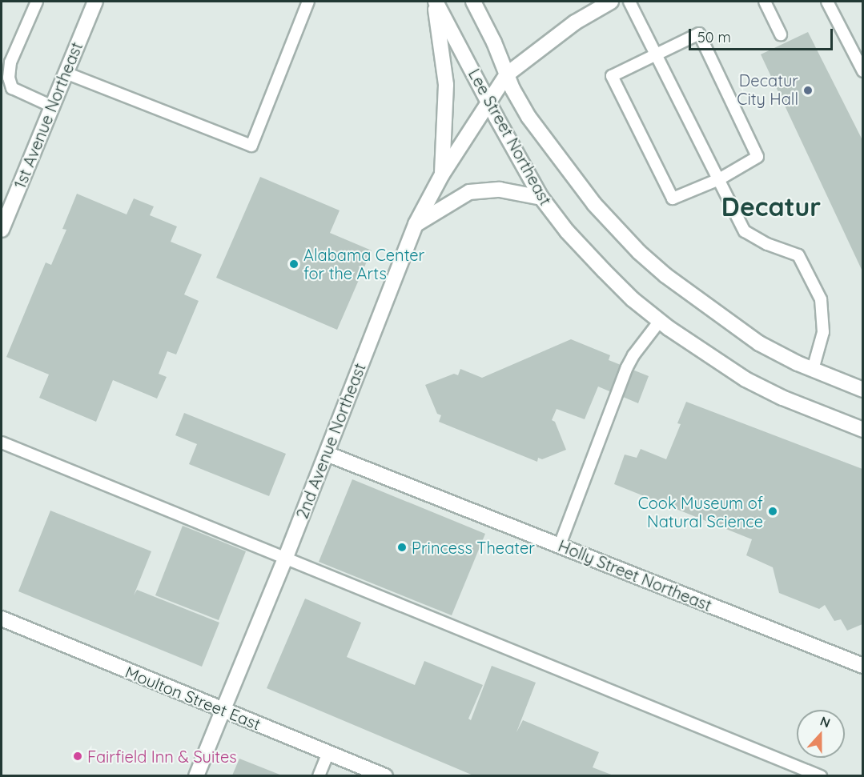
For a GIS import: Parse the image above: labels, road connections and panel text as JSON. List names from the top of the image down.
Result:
{
  "streets": {
    "street": [
      "1st Avenue Northeast",
      "Lee Street Northeast",
      "2nd Avenue Northeast",
      "Holly Street Northeast",
      "Moulton Street East"
    ]
  },
  "crossings": [
    ["Lee Street Northeast", "2nd Avenue Northeast"],
    ["2nd Avenue Northeast", "Holly Street Northeast"],
    ["2nd Avenue Northeast", "Moulton Street East"]
  ],
  "districts": ["Decatur"],
  "places": [
    "Decatur City Hall",
    "Alabama Center for the Arts",
    "Cook Museum of Natural Science",
    "Princess Theater",
    "Fairfield Inn & Suites"
  ],
  "scale_bar": "50 m",
  "north": "top"
}
